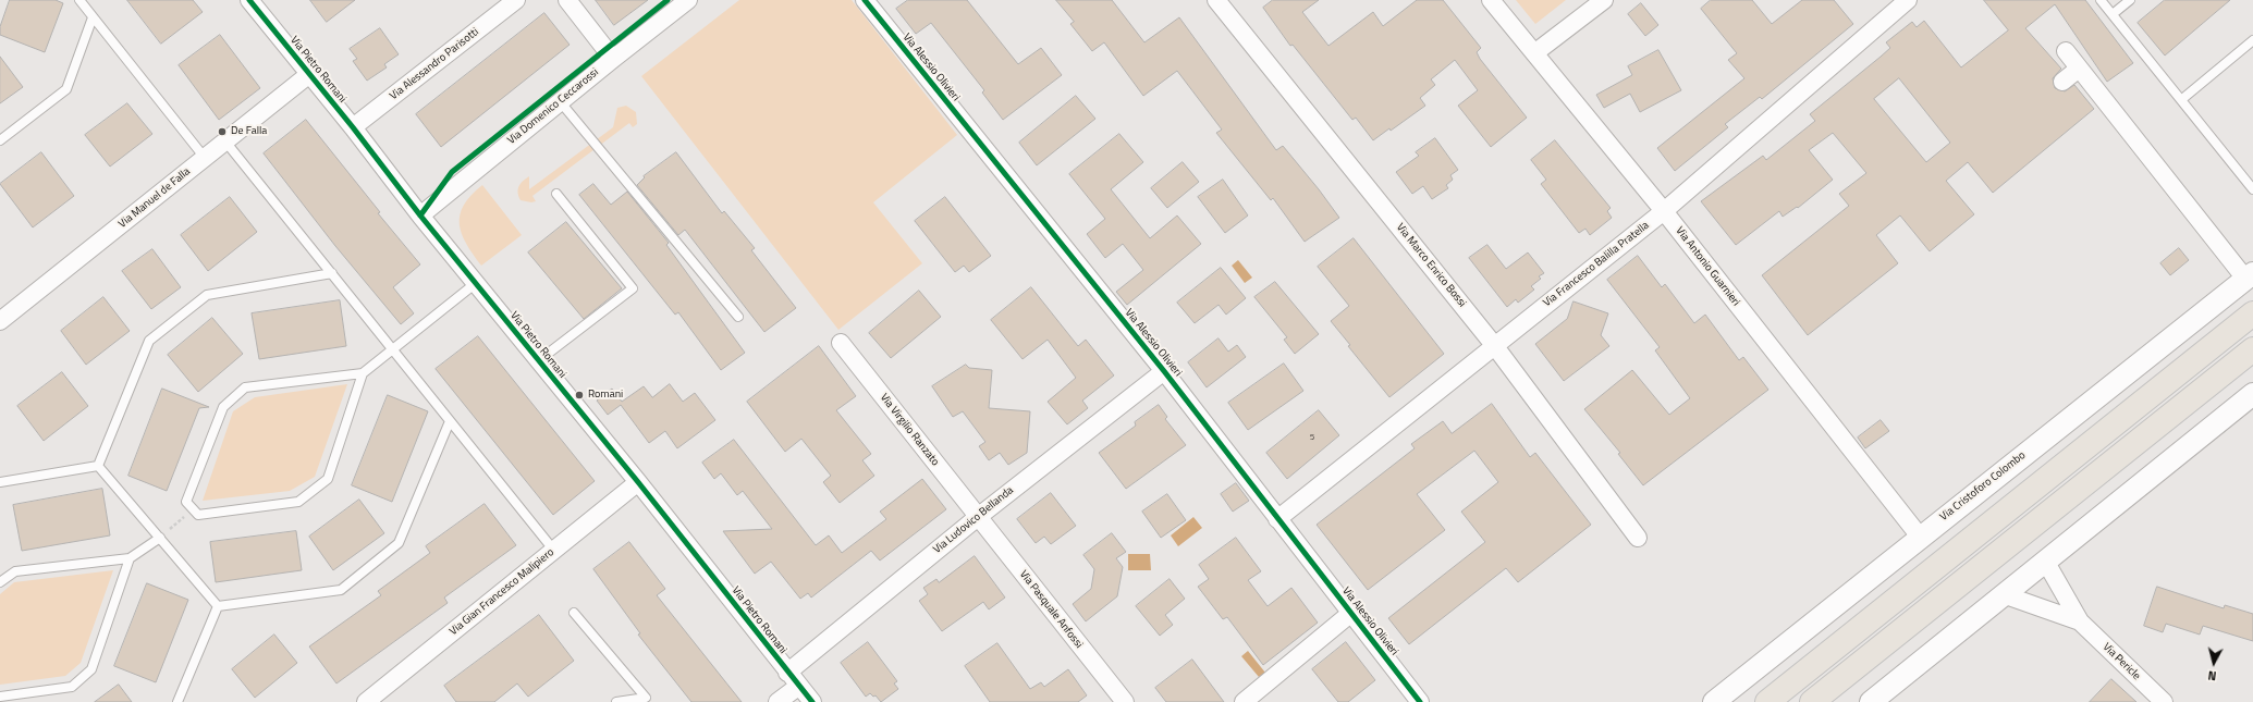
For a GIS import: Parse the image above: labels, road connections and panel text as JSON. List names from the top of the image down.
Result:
{
  "streets": {
    "street": [
      "Via Alessandro Parisotti",
      "Via Alessio Olivieri",
      "Via Pietro Romani",
      "Via Domenico Ceccarossi",
      "Via Manuel de Falla",
      "Via Francesco Balilla Pratella",
      "Via Marco Enrico Bossi",
      "Via Antonio Guarnieri",
      "Via Virgilio Ranzato",
      "Via Cristoforo Colombo",
      "Via Ludovico Bellanda",
      "Via Gian Francesco Malipiero",
      "Via Pasquale Anfossi",
      "Via Pericle"
    ]
  },
  "crossings": [
    ["Via Alessandro Parisotti", "Via Pietro Romani"],
    ["Via Alessio Olivieri", "Via Francesco Balilla Pratella"],
    ["Via Alessio Olivieri", "Via Ludovico Bellanda"],
    ["Via Pietro Romani", "Via Domenico Ceccarossi"],
    ["Via Pietro Romani", "Via Manuel de Falla"],
    ["Via Pietro Romani", "Via Ludovico Bellanda"],
    ["Via Pietro Romani", "Via Gian Francesco Malipiero"],
    ["Via Francesco Balilla Pratella", "Via Marco Enrico Bossi"],
    ["Via Francesco Balilla Pratella", "Via Antonio Guarnieri"],
    ["Via Antonio Guarnieri", "Via Cristoforo Colombo"],
    ["Via Virgilio Ranzato", "Via Ludovico Bellanda"],
    ["Via Virgilio Ranzato", "Via Pasquale Anfossi"],
    ["Via Ludovico Bellanda", "Via Pasquale Anfossi"]
  ],
  "places": ["De Falla", "Romani"],
  "house_numbers": ["5"],
  "north": "bottom"
}
